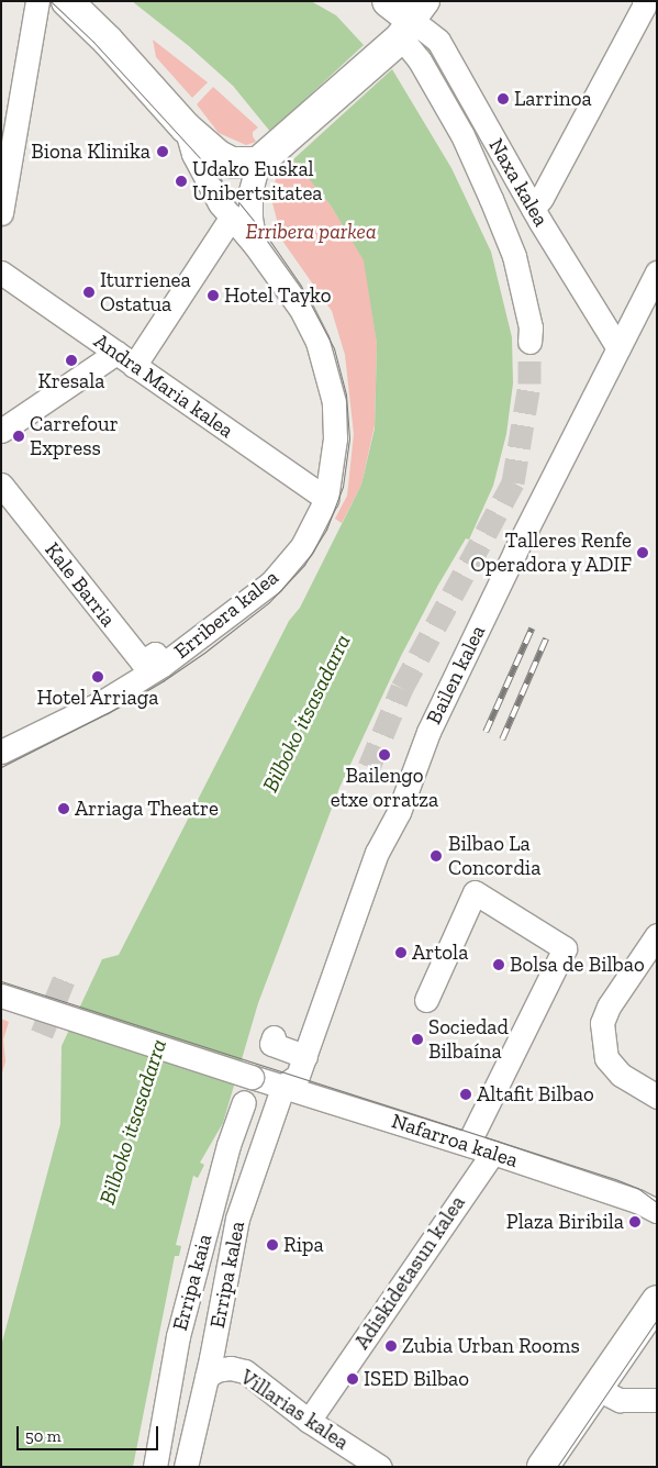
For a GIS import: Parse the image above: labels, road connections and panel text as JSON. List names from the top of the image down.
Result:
{
  "streets": {
    "street": [
      "Naxa kalea",
      "Andra Maria kalea",
      "Kale Barria",
      "Erribera kalea",
      "Bailen kalea",
      "Nafarroa kalea",
      "Adiskidetasun kalea",
      "Erripa kalea",
      "Erripa kaia",
      "Villarias kalea"
    ]
  },
  "crossings": [
    ["Naxa kalea", "Bailen kalea"],
    ["Andra Maria kalea", "Erribera kalea"],
    ["Kale Barria", "Erribera kalea"],
    ["Bailen kalea", "Nafarroa kalea"],
    ["Bailen kalea", "Erripa kalea"],
    ["Nafarroa kalea", "Adiskidetasun kalea"],
    ["Nafarroa kalea", "Erripa kalea"],
    ["Adiskidetasun kalea", "Villarias kalea"],
    ["Erripa kalea", "Villarias kalea"]
  ],
  "water": ["Bilboko itsasadarra"],
  "parks": ["Erribera parkea"],
  "places": [
    "Larrinoa",
    "Biona Klinika",
    "Udako Euskal Unibertsitatea",
    "Iturrienea Ostatua",
    "Hotel Tayko",
    "Kresala",
    "Carrefour Express",
    "Talleres Renfe Operadora y ADIF",
    "Hotel Arriaga",
    "Bailengo etxe orratza",
    "Arriaga Theatre",
    "Bilbao La Concordia",
    "Artola",
    "Bolsa de Bilbao",
    "Sociedad Bilbaína",
    "Altafit Bilbao",
    "Plaza Biribila",
    "Ripa",
    "Zubia Urban Rooms",
    "ISED Bilbao"
  ],
  "scale_bar": "50 m"
}
